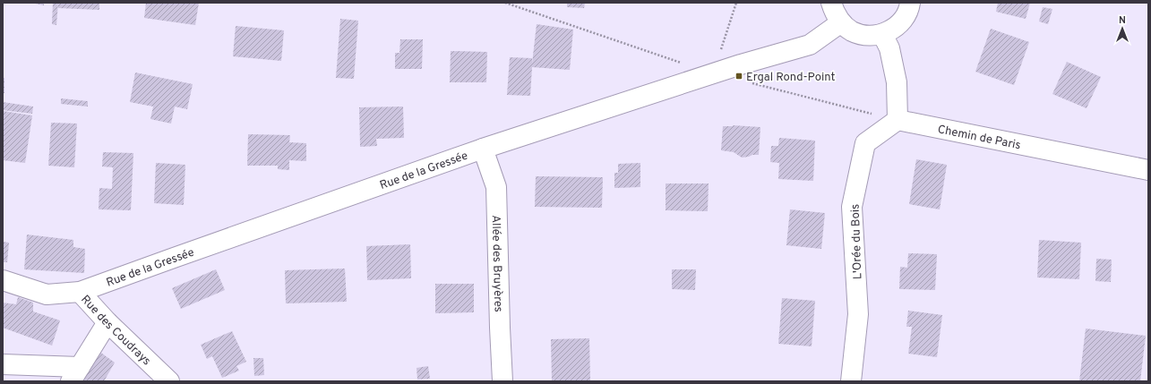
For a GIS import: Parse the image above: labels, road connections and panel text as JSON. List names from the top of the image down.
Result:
{
  "streets": {
    "street": [
      "Chemin de Paris",
      "Rue de la Gressée",
      "L'Orée du Bois",
      "Allée des Bruyères",
      "Rue des Coudrays"
    ]
  },
  "crossings": [
    ["Chemin de Paris", "L'Orée du Bois"],
    ["Rue de la Gressée", "Allée des Bruyères"],
    ["Rue de la Gressée", "Rue des Coudrays"]
  ],
  "places": {
    "transit": ["Ergal Rond-Point"]
  },
  "north": "top"
}
